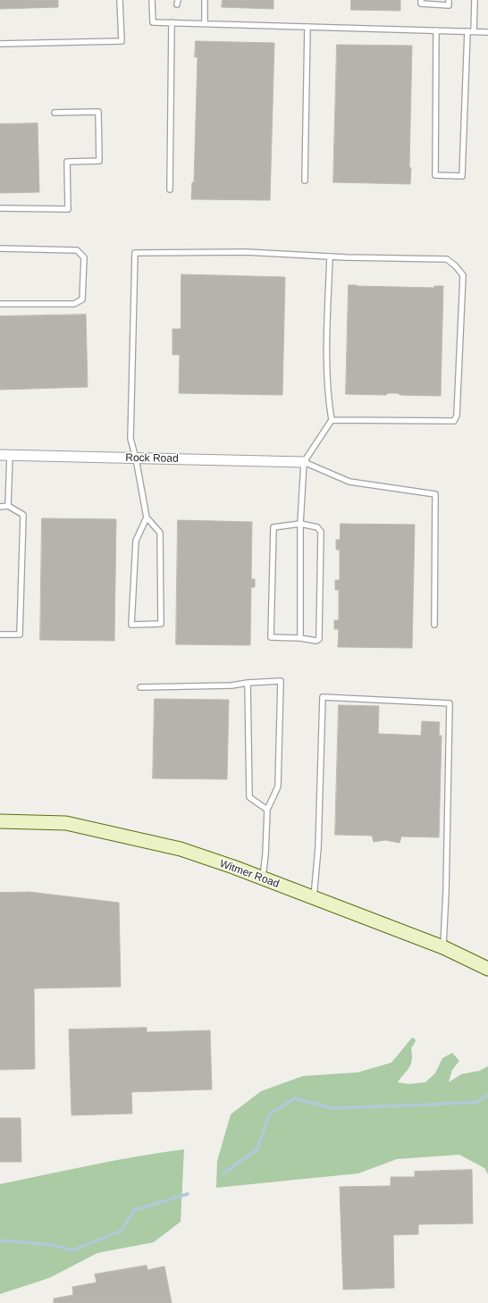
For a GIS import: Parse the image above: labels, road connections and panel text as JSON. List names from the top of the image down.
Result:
{
  "streets": {
    "street": ["Rock Road", "Witmer Road"]
  }
}
